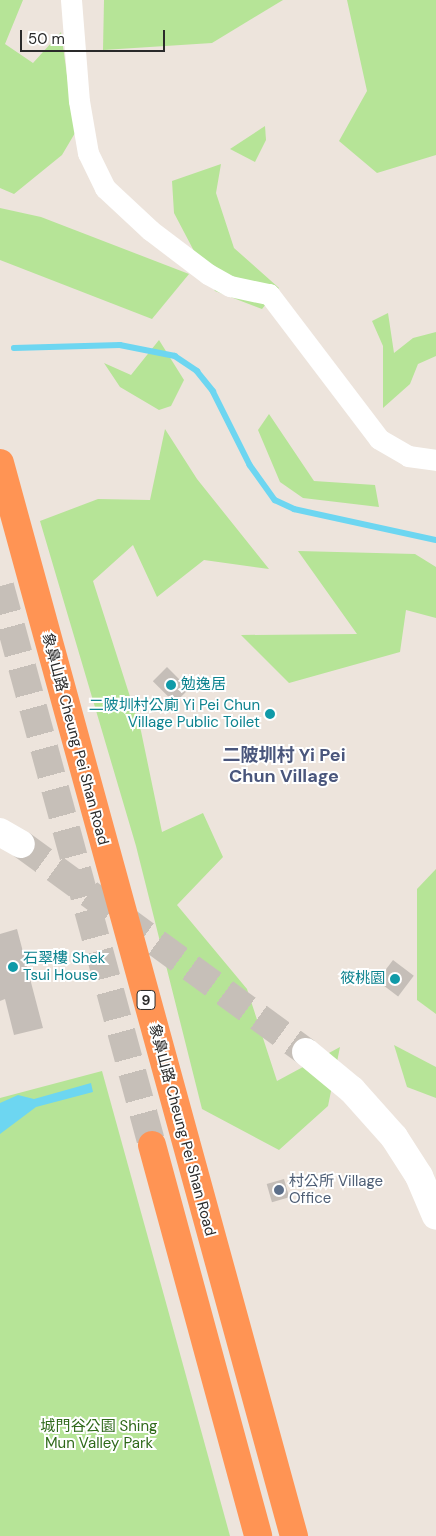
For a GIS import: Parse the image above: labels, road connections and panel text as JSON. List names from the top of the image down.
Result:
{
  "streets": {
    "highway": ["象鼻山路 Cheung Pei Shan Road", "9"]
  },
  "districts": ["二陂圳村 Yi Pei Chun Village"],
  "parks": ["城門谷公園 Shing Mun Valley Park"],
  "places": [
    "勉逸居",
    "二陂圳村公廁 Yi Pei Chun Village Public Toilet",
    "石翠樓 Shek Tsui House",
    "筱桃園",
    "村公所 Village Office"
  ],
  "scale_bar": "50 m"
}
